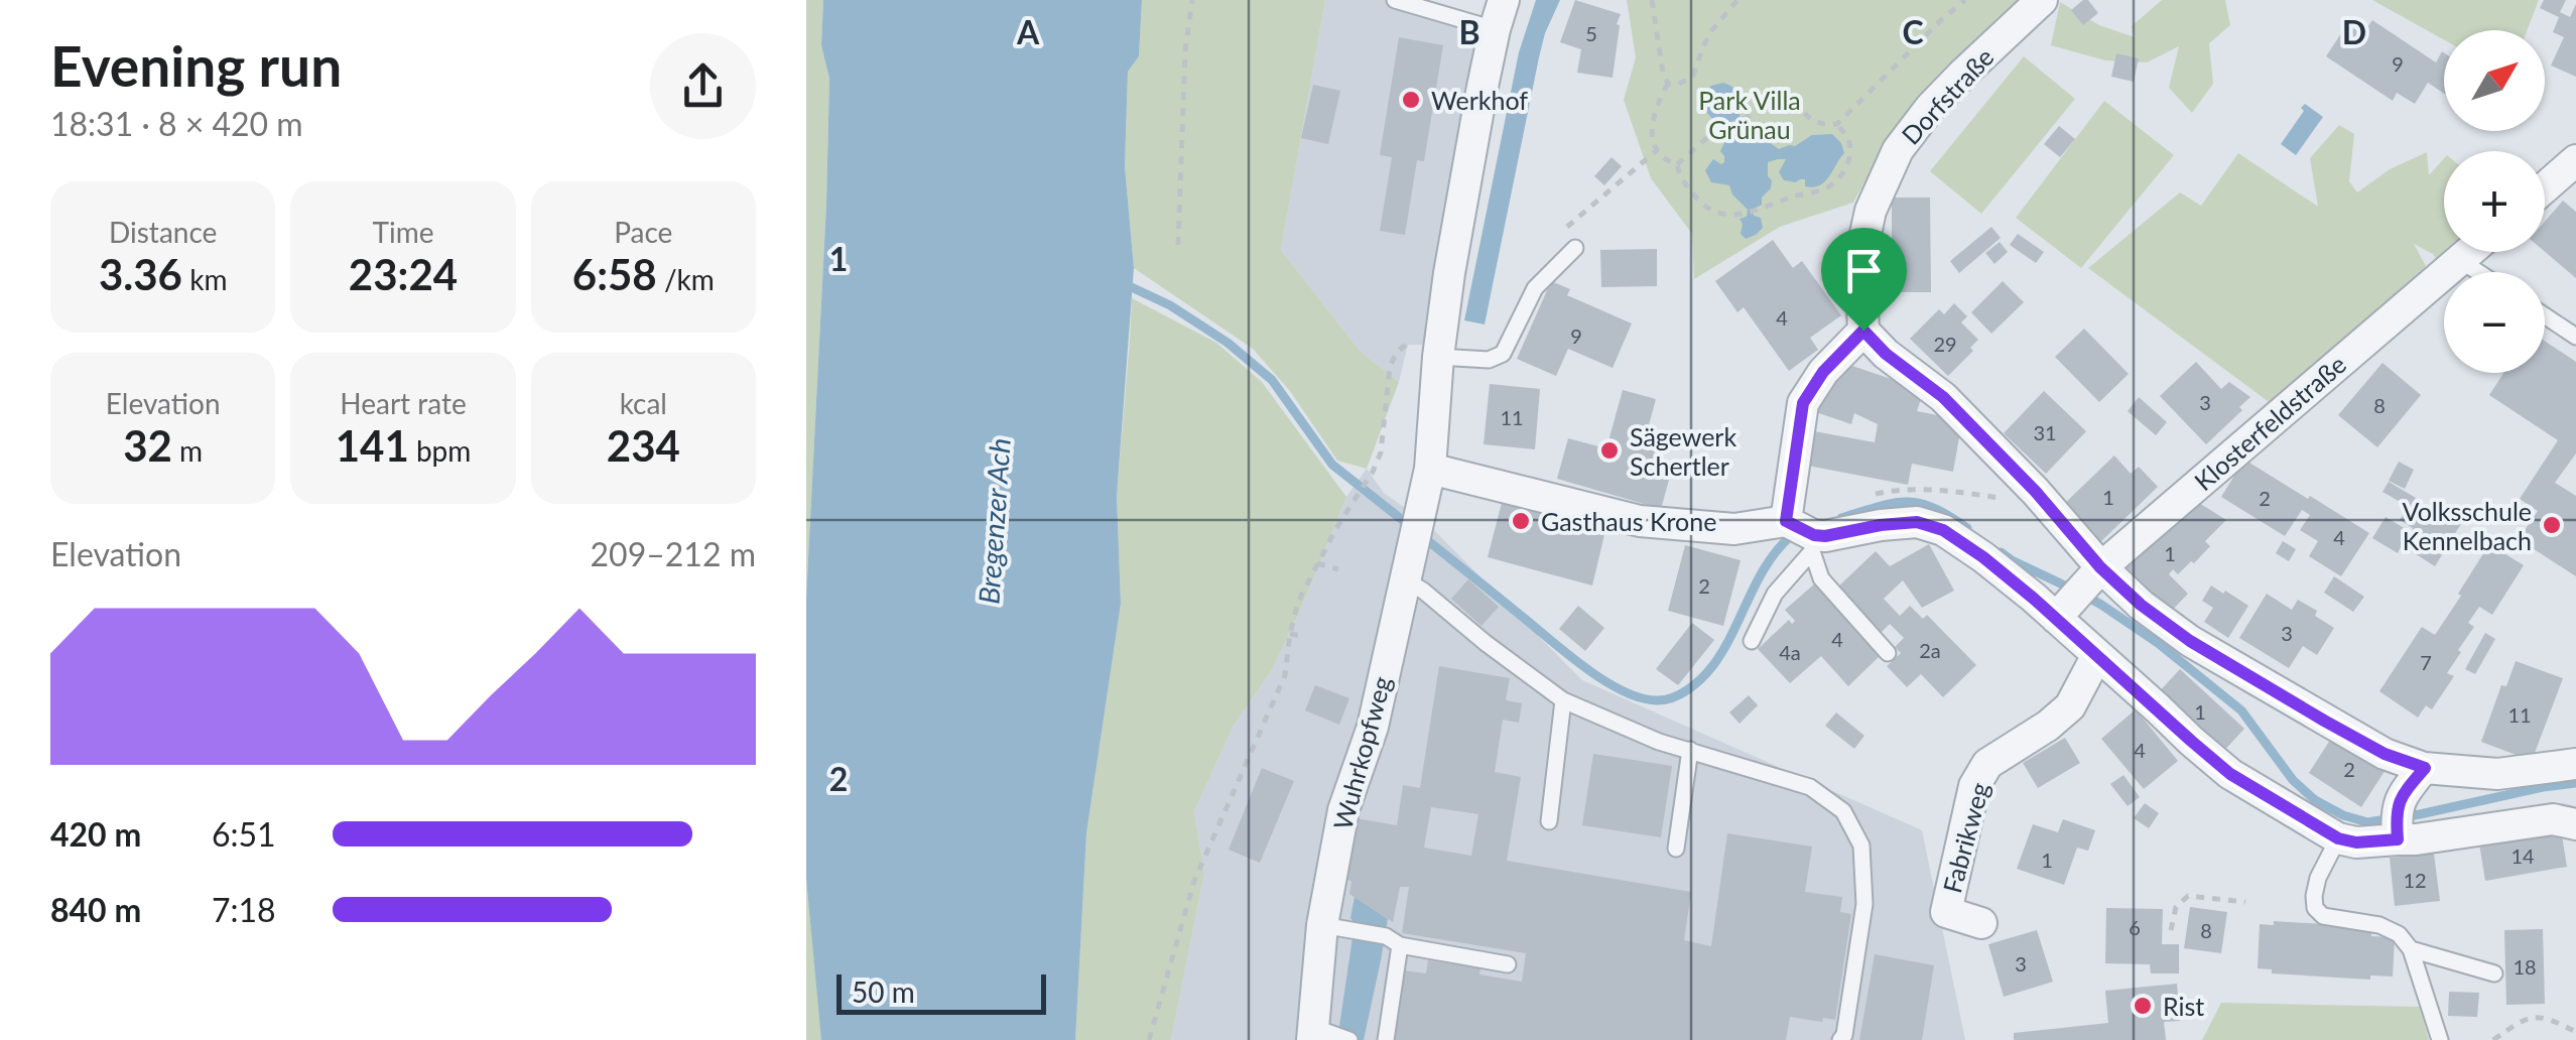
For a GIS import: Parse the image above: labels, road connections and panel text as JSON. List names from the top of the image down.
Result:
{
  "streets": {
    "street": [
      "Dorfstraße",
      "Klosterfeldstraße",
      "Wuhrkopfweg",
      "Fabrikweg"
    ]
  },
  "water": ["Bregenzer Ach"],
  "parks": ["Park Villa Grünau"],
  "places": [
    "Werkhof",
    "Sägewerk Schertler",
    "Gasthaus Krone",
    "Volksschule Kennelbach",
    "Rist"
  ],
  "house_numbers": [
    "5",
    "9",
    "4",
    "9",
    "29",
    "3",
    "8",
    "11",
    "31",
    "1",
    "2",
    "4",
    "1",
    "2",
    "3",
    "4",
    "2a",
    "4a",
    "7",
    "1",
    "11",
    "4",
    "2",
    "14",
    "1",
    "12",
    "6",
    "8",
    "3",
    "18"
  ],
  "scale_bar": "50 m",
  "north": "top right",
  "page": {
    "heading": ["Evening run", "18:31 · 8 × 420 m"],
    "map_buttons": ["+", "−"],
    "stats": [
      ["Distance", "3.36 km"],
      ["Time", "23:24"],
      ["Pace", "6:58 /km"],
      ["Elevation", "32 m"],
      ["Heart rate", "141 bpm"],
      ["kcal", "234"]
    ],
    "chart": ["Elevation", "209–212 m"],
    "list": [
      {
        "name": "420 m",
        "note": "6:51"
      },
      {
        "name": "840 m",
        "note": "7:18"
      }
    ],
    "scale": "50 m"
  },
  "grid": {
    "columns": [
      "A",
      "B",
      "C",
      "D"
    ],
    "rows": ["1", "2"]
  }
}
